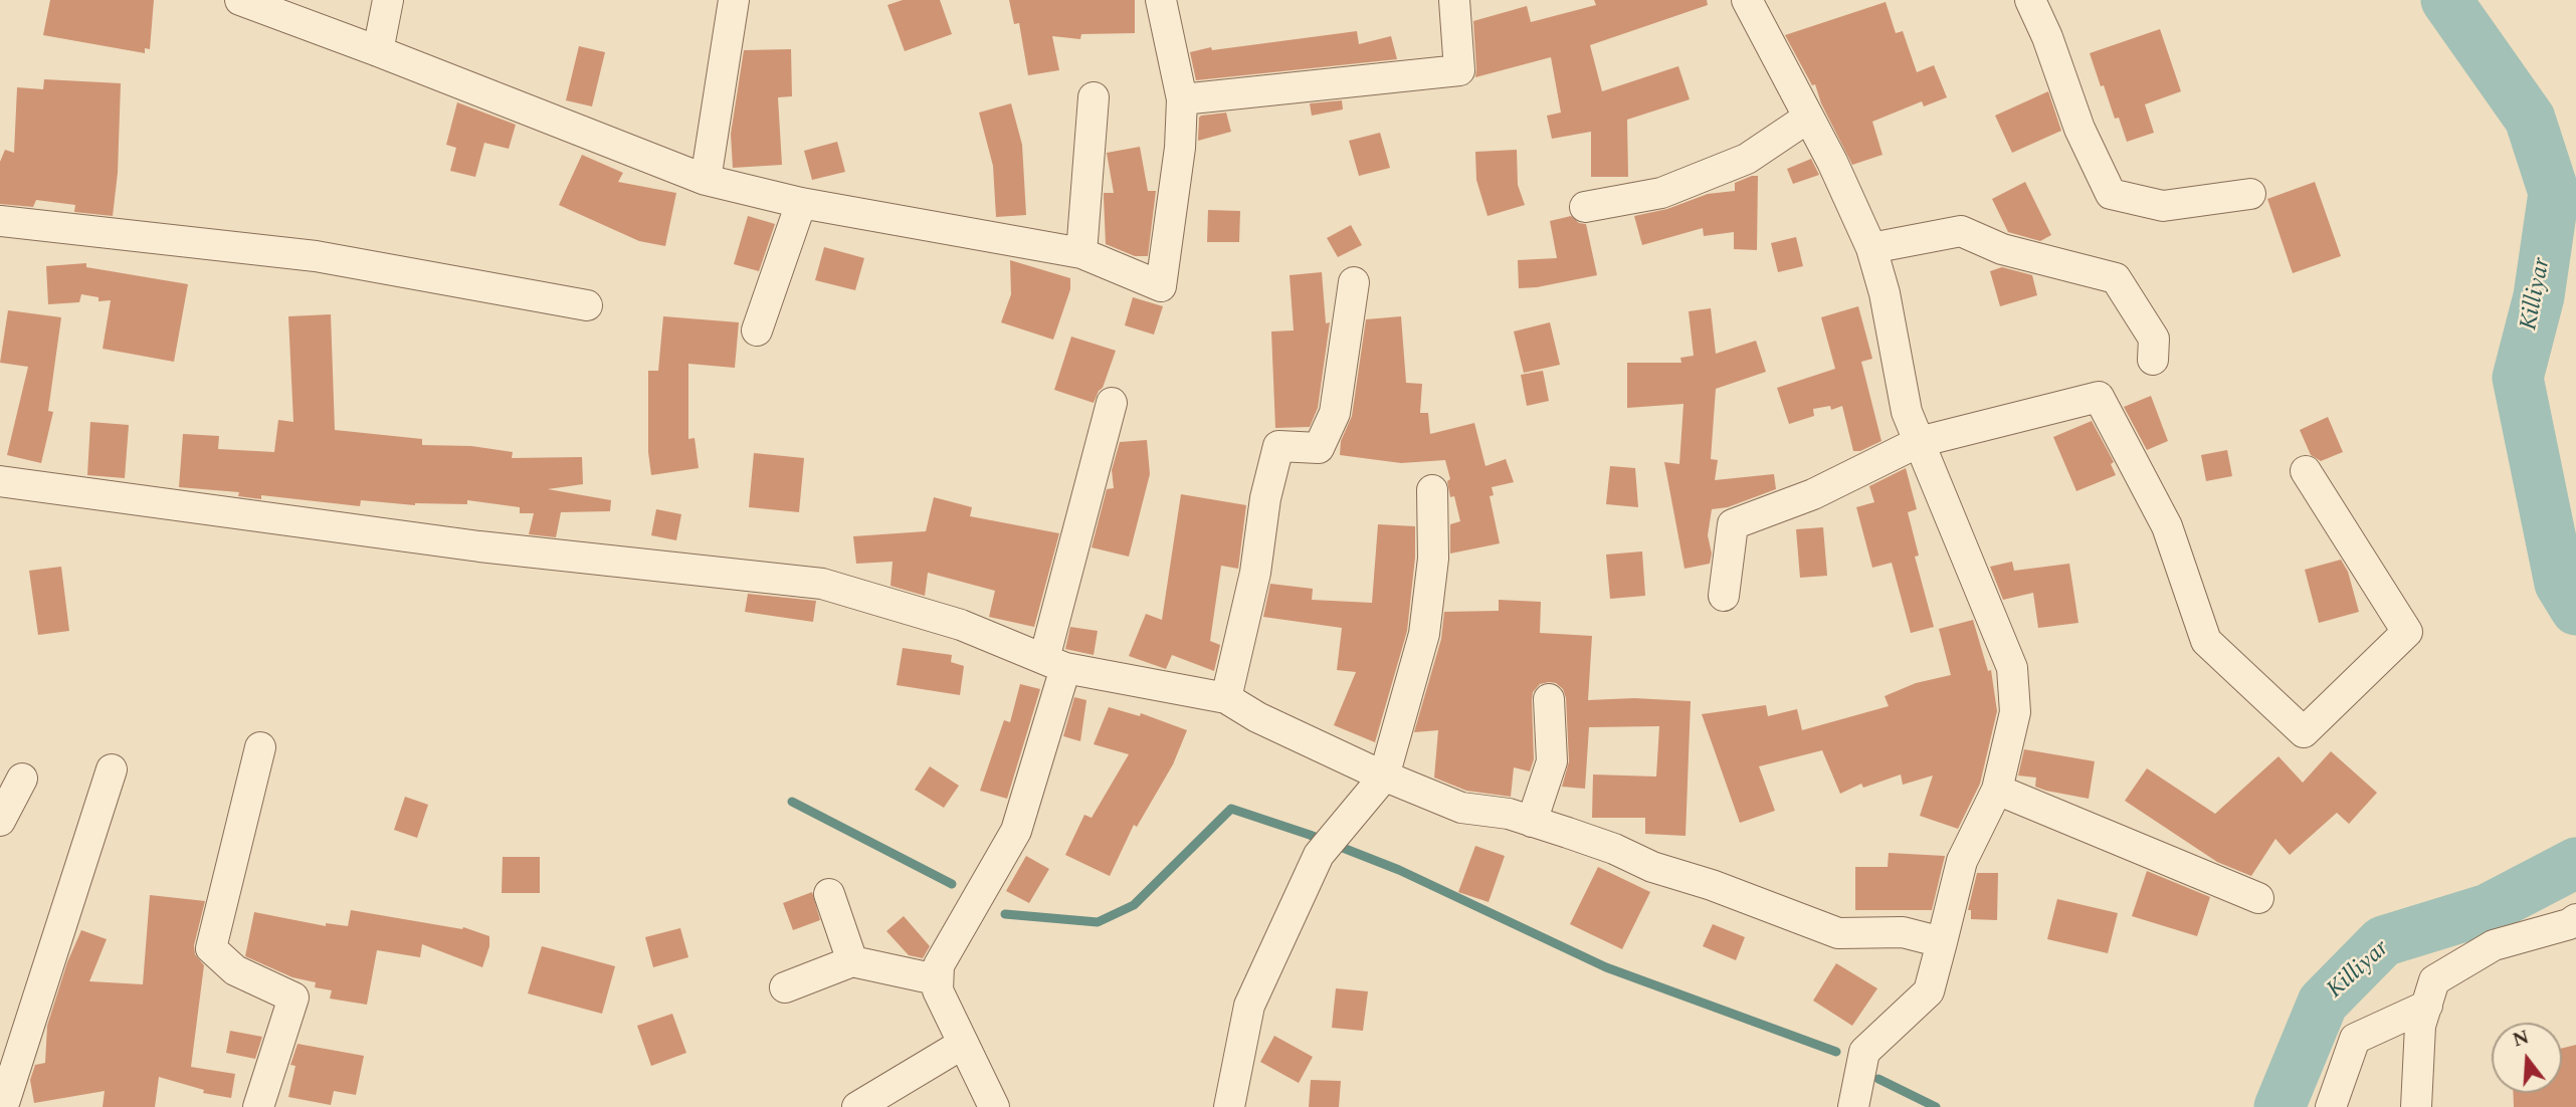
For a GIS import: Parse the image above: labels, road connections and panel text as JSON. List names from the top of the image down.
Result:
{
  "water": ["Killiyar"],
  "north": "top"
}
